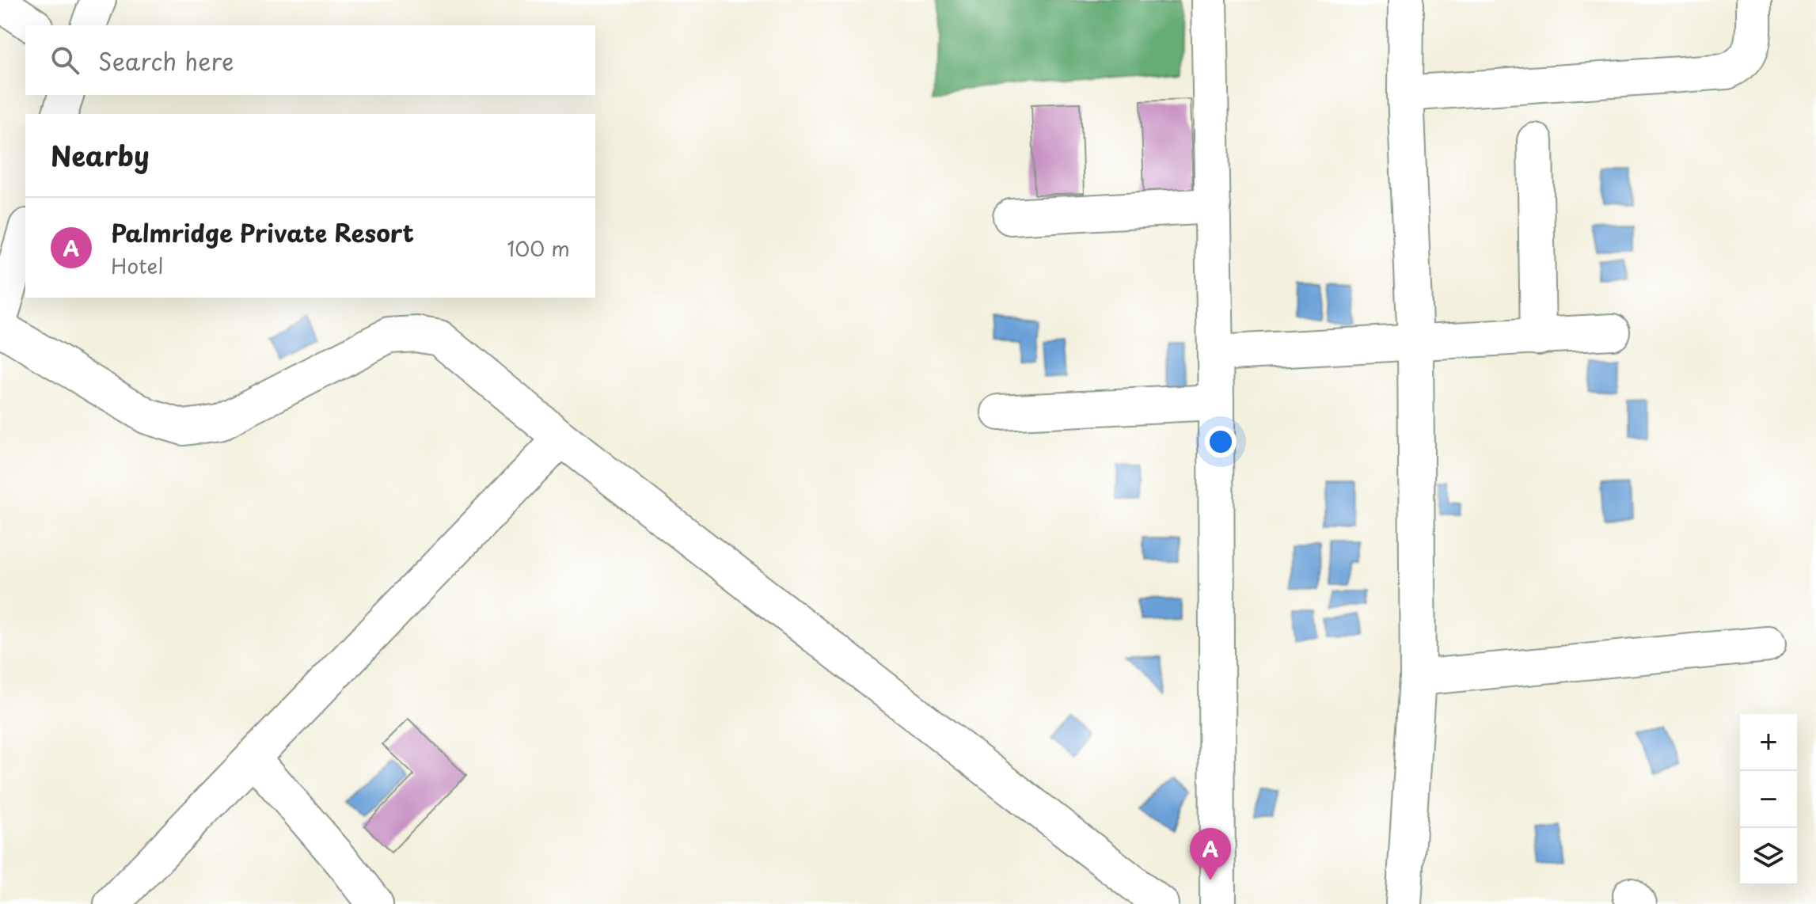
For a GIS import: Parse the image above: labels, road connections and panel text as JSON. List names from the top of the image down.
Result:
{
  "page": {
    "search": "Search here",
    "heading": "Nearby",
    "list": [
      {
        "mark": "A",
        "name": "Palmridge Private Resort",
        "note": "Hotel",
        "value": "100 m"
      }
    ],
    "map_buttons": ["+", "−"],
    "pins": "A"
  }
}
